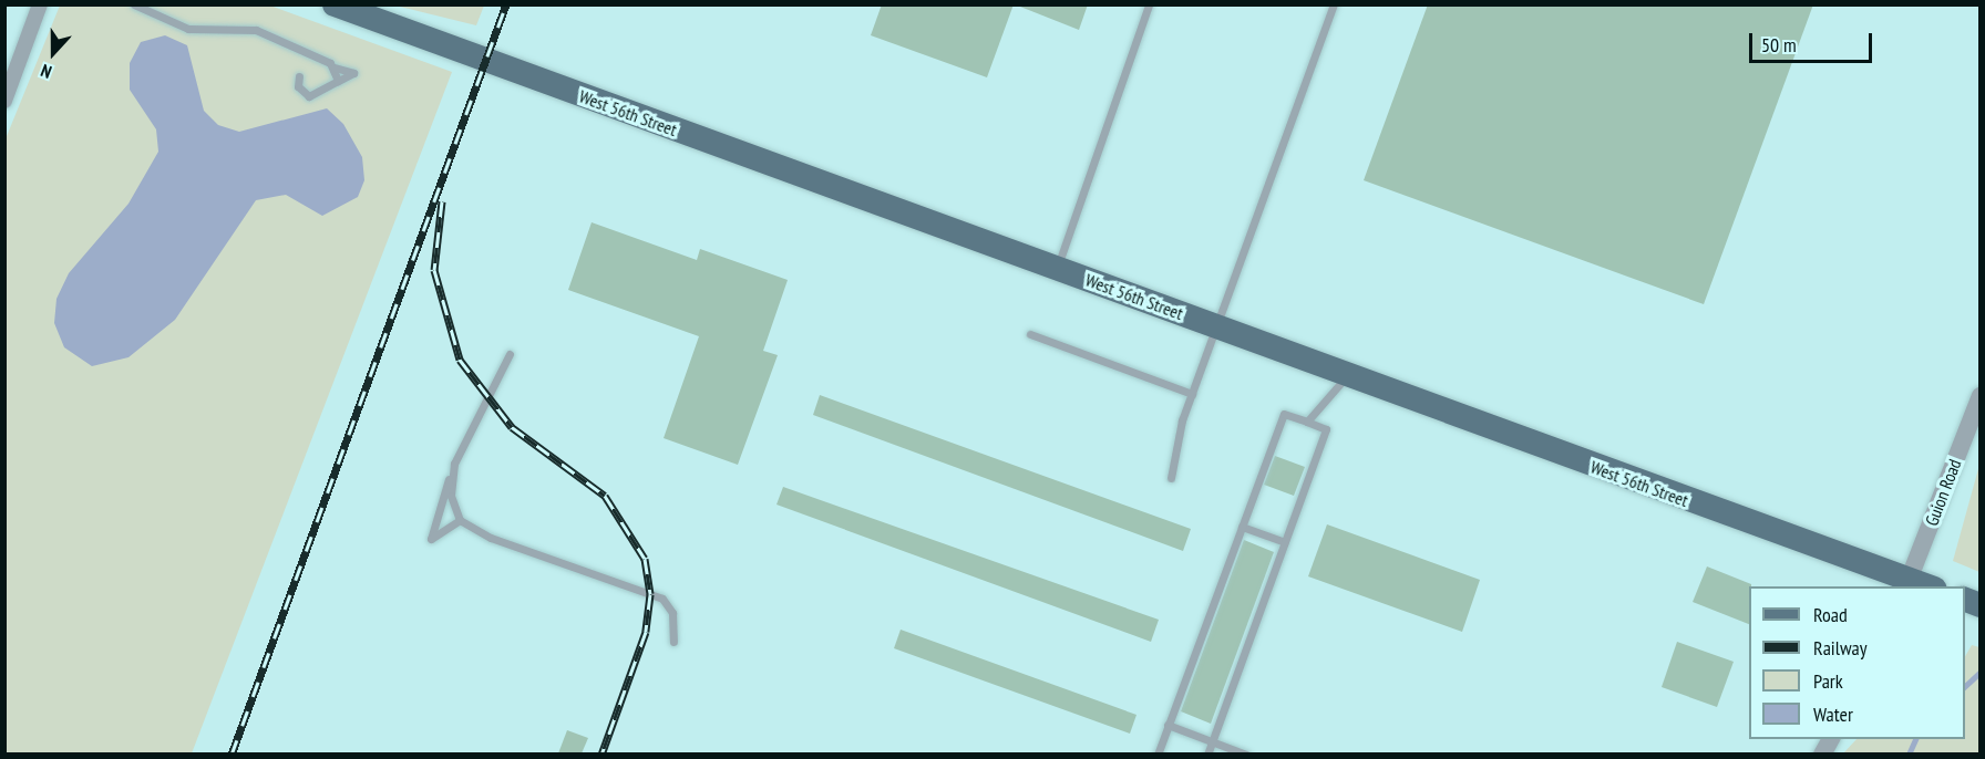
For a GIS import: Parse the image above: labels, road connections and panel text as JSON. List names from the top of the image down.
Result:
{
  "streets": {
    "main road": ["West 56th Street"],
    "street": ["Guion Road"]
  },
  "crossings": [
    ["West 56th Street", "Guion Road"]
  ],
  "legend": [
    "Road",
    "Railway",
    "Park",
    "Water"
  ],
  "scale_bar": "50 m",
  "north": "bottom"
}
